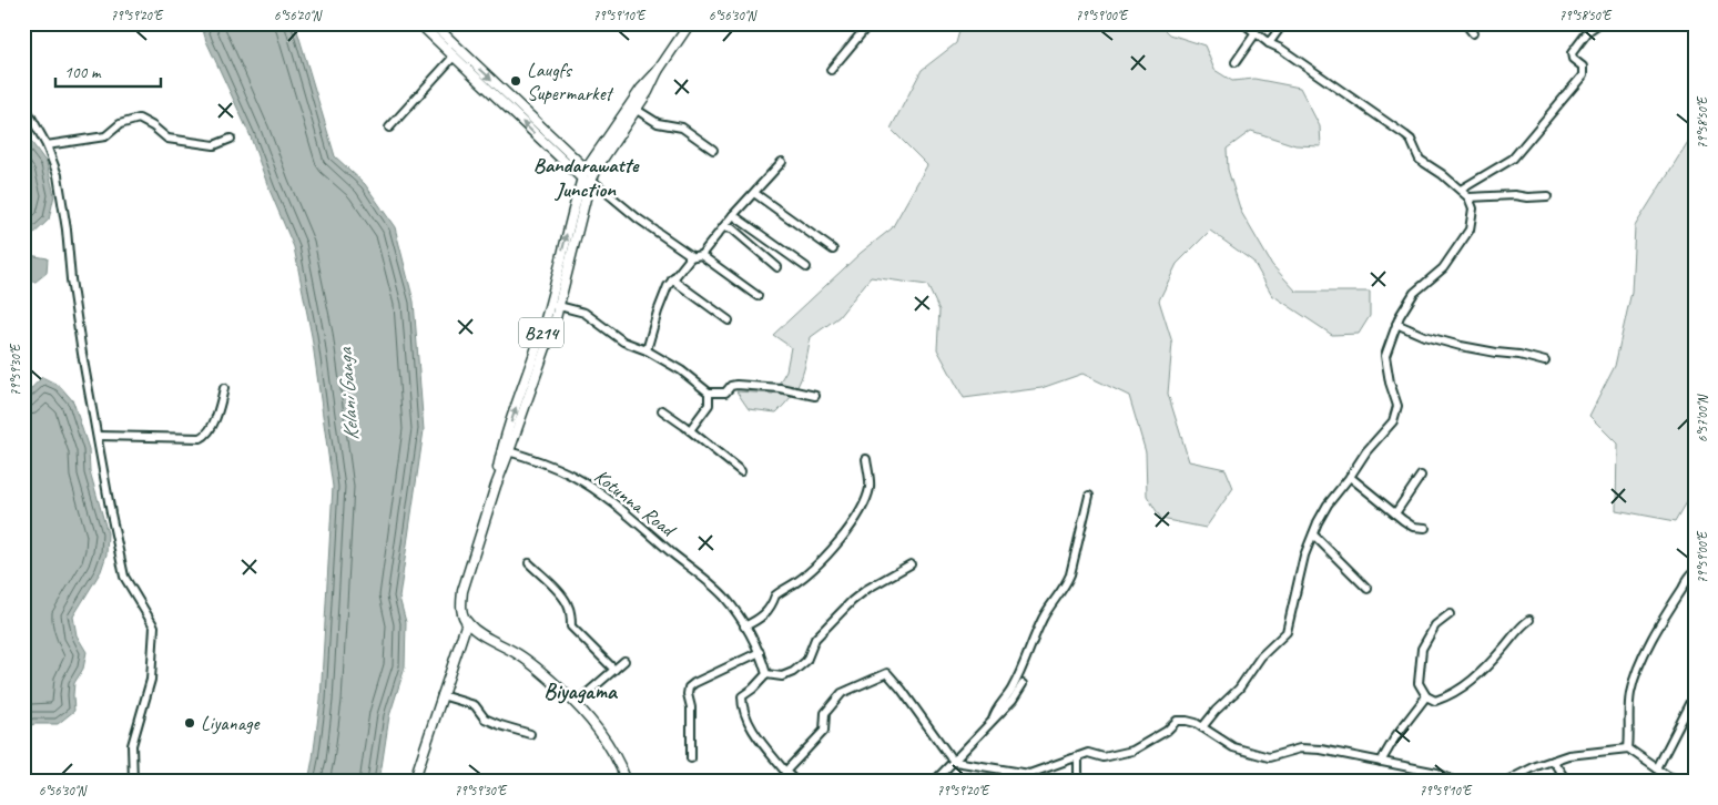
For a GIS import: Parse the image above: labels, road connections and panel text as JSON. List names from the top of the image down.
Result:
{
  "streets": {
    "main road": ["B214"],
    "street": ["Kotunna Road"]
  },
  "crossings": [
    ["B214", "Kotunna Road"]
  ],
  "districts": ["Bandarawatte Junction", "Biyagama"],
  "water": ["Kelani Ganga"],
  "places": ["Laugfs Supermarket", "Liyanage"],
  "scale_bar": "100 m",
  "coordinates": [
    "79°59'20\"E",
    "6°56'20\"N",
    "79°59'10\"E",
    "6°56'30\"N",
    "79°59'00\"E",
    "79°58'50\"E",
    "79°59'30\"E",
    "6°57'00\"N"
  ]
}
